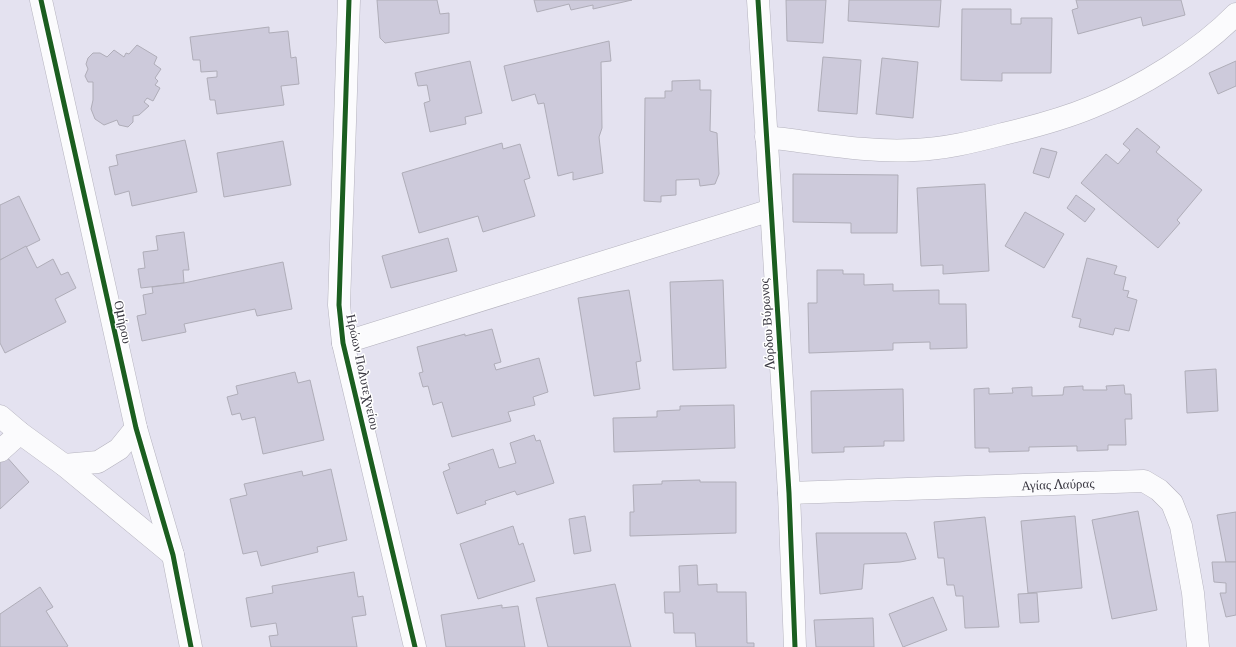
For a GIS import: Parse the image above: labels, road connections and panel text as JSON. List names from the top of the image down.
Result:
{
  "streets": {
    "street": [
      "Ομήρου",
      "Λόρδου Βύρωνος",
      "Ηρώων Πολυτεχνείου",
      "Αγίας Λαύρας"
    ]
  },
  "crossings": [
    ["Λόρδου Βύρωνος", "Αγίας Λαύρας"]
  ]
}
